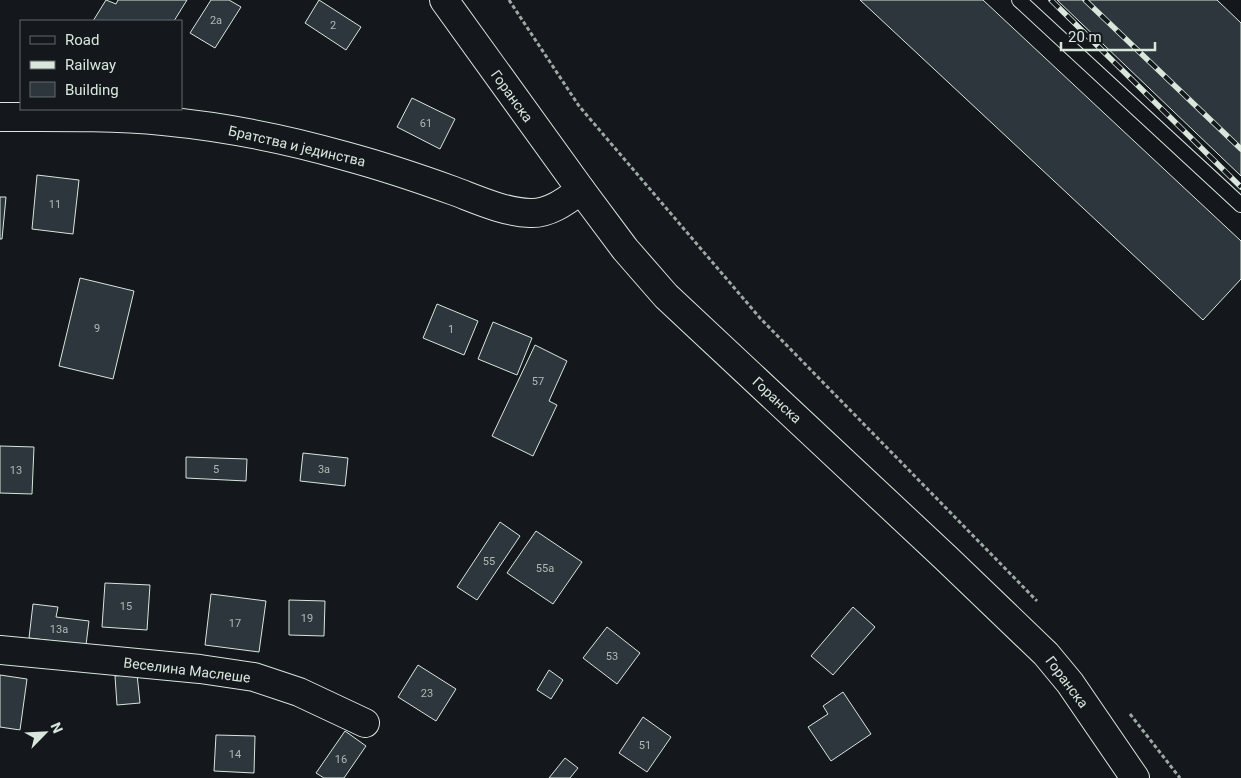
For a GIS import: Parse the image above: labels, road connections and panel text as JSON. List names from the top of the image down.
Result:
{
  "streets": {
    "main road": ["Горанска", "Братства и јединства", "Веселина Маслеше"]
  },
  "crossings": [
    ["Горанска", "Братства и јединства"]
  ],
  "house_numbers": [
    "2a",
    "2",
    "61",
    "11",
    "9",
    "1",
    "57",
    "5",
    "3a",
    "13",
    "55",
    "55a",
    "15",
    "19",
    "17",
    "13a",
    "53",
    "23",
    "51",
    "14",
    "16"
  ],
  "legend": ["Road", "Railway", "Building"],
  "scale_bar": "20 m",
  "north": "top right"
}
